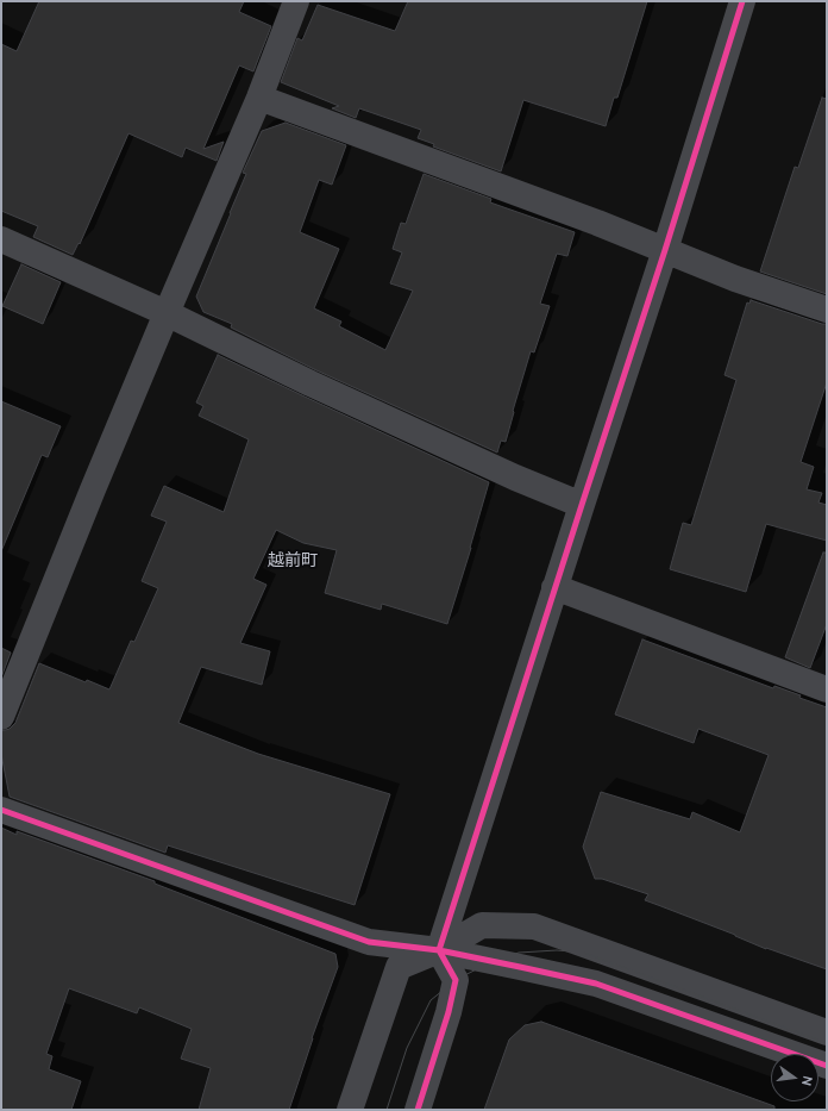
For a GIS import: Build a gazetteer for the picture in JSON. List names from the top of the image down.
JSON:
{
  "districts": ["越前町"],
  "north": "right"
}
